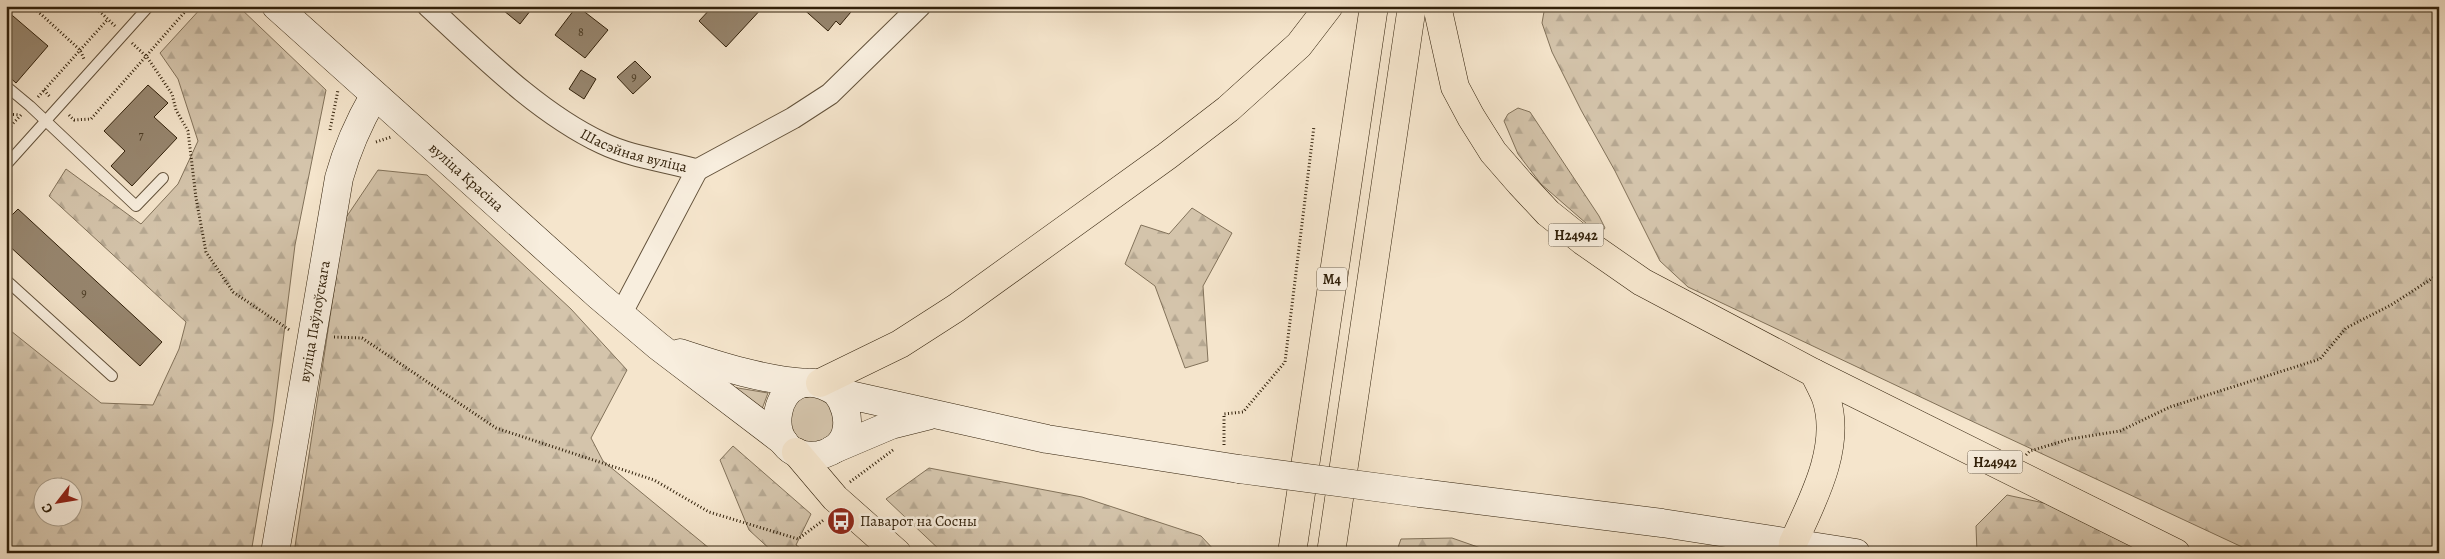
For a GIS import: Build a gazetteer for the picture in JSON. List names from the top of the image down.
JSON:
{
  "streets": {
    "highway": ["Н24942", "М4"],
    "main road": ["вуліца Красіна", "вуліца Паўлоўскага"],
    "street": ["Шасэйная вуліца"]
  },
  "crossings": [
    ["вуліца Красіна", "вуліца Паўлоўскага"]
  ],
  "places": {
    "bus stop": ["Паварот на Сосны"]
  },
  "house_numbers": [
    "8",
    "9",
    "7",
    "9"
  ],
  "north": "bottom left"
}
